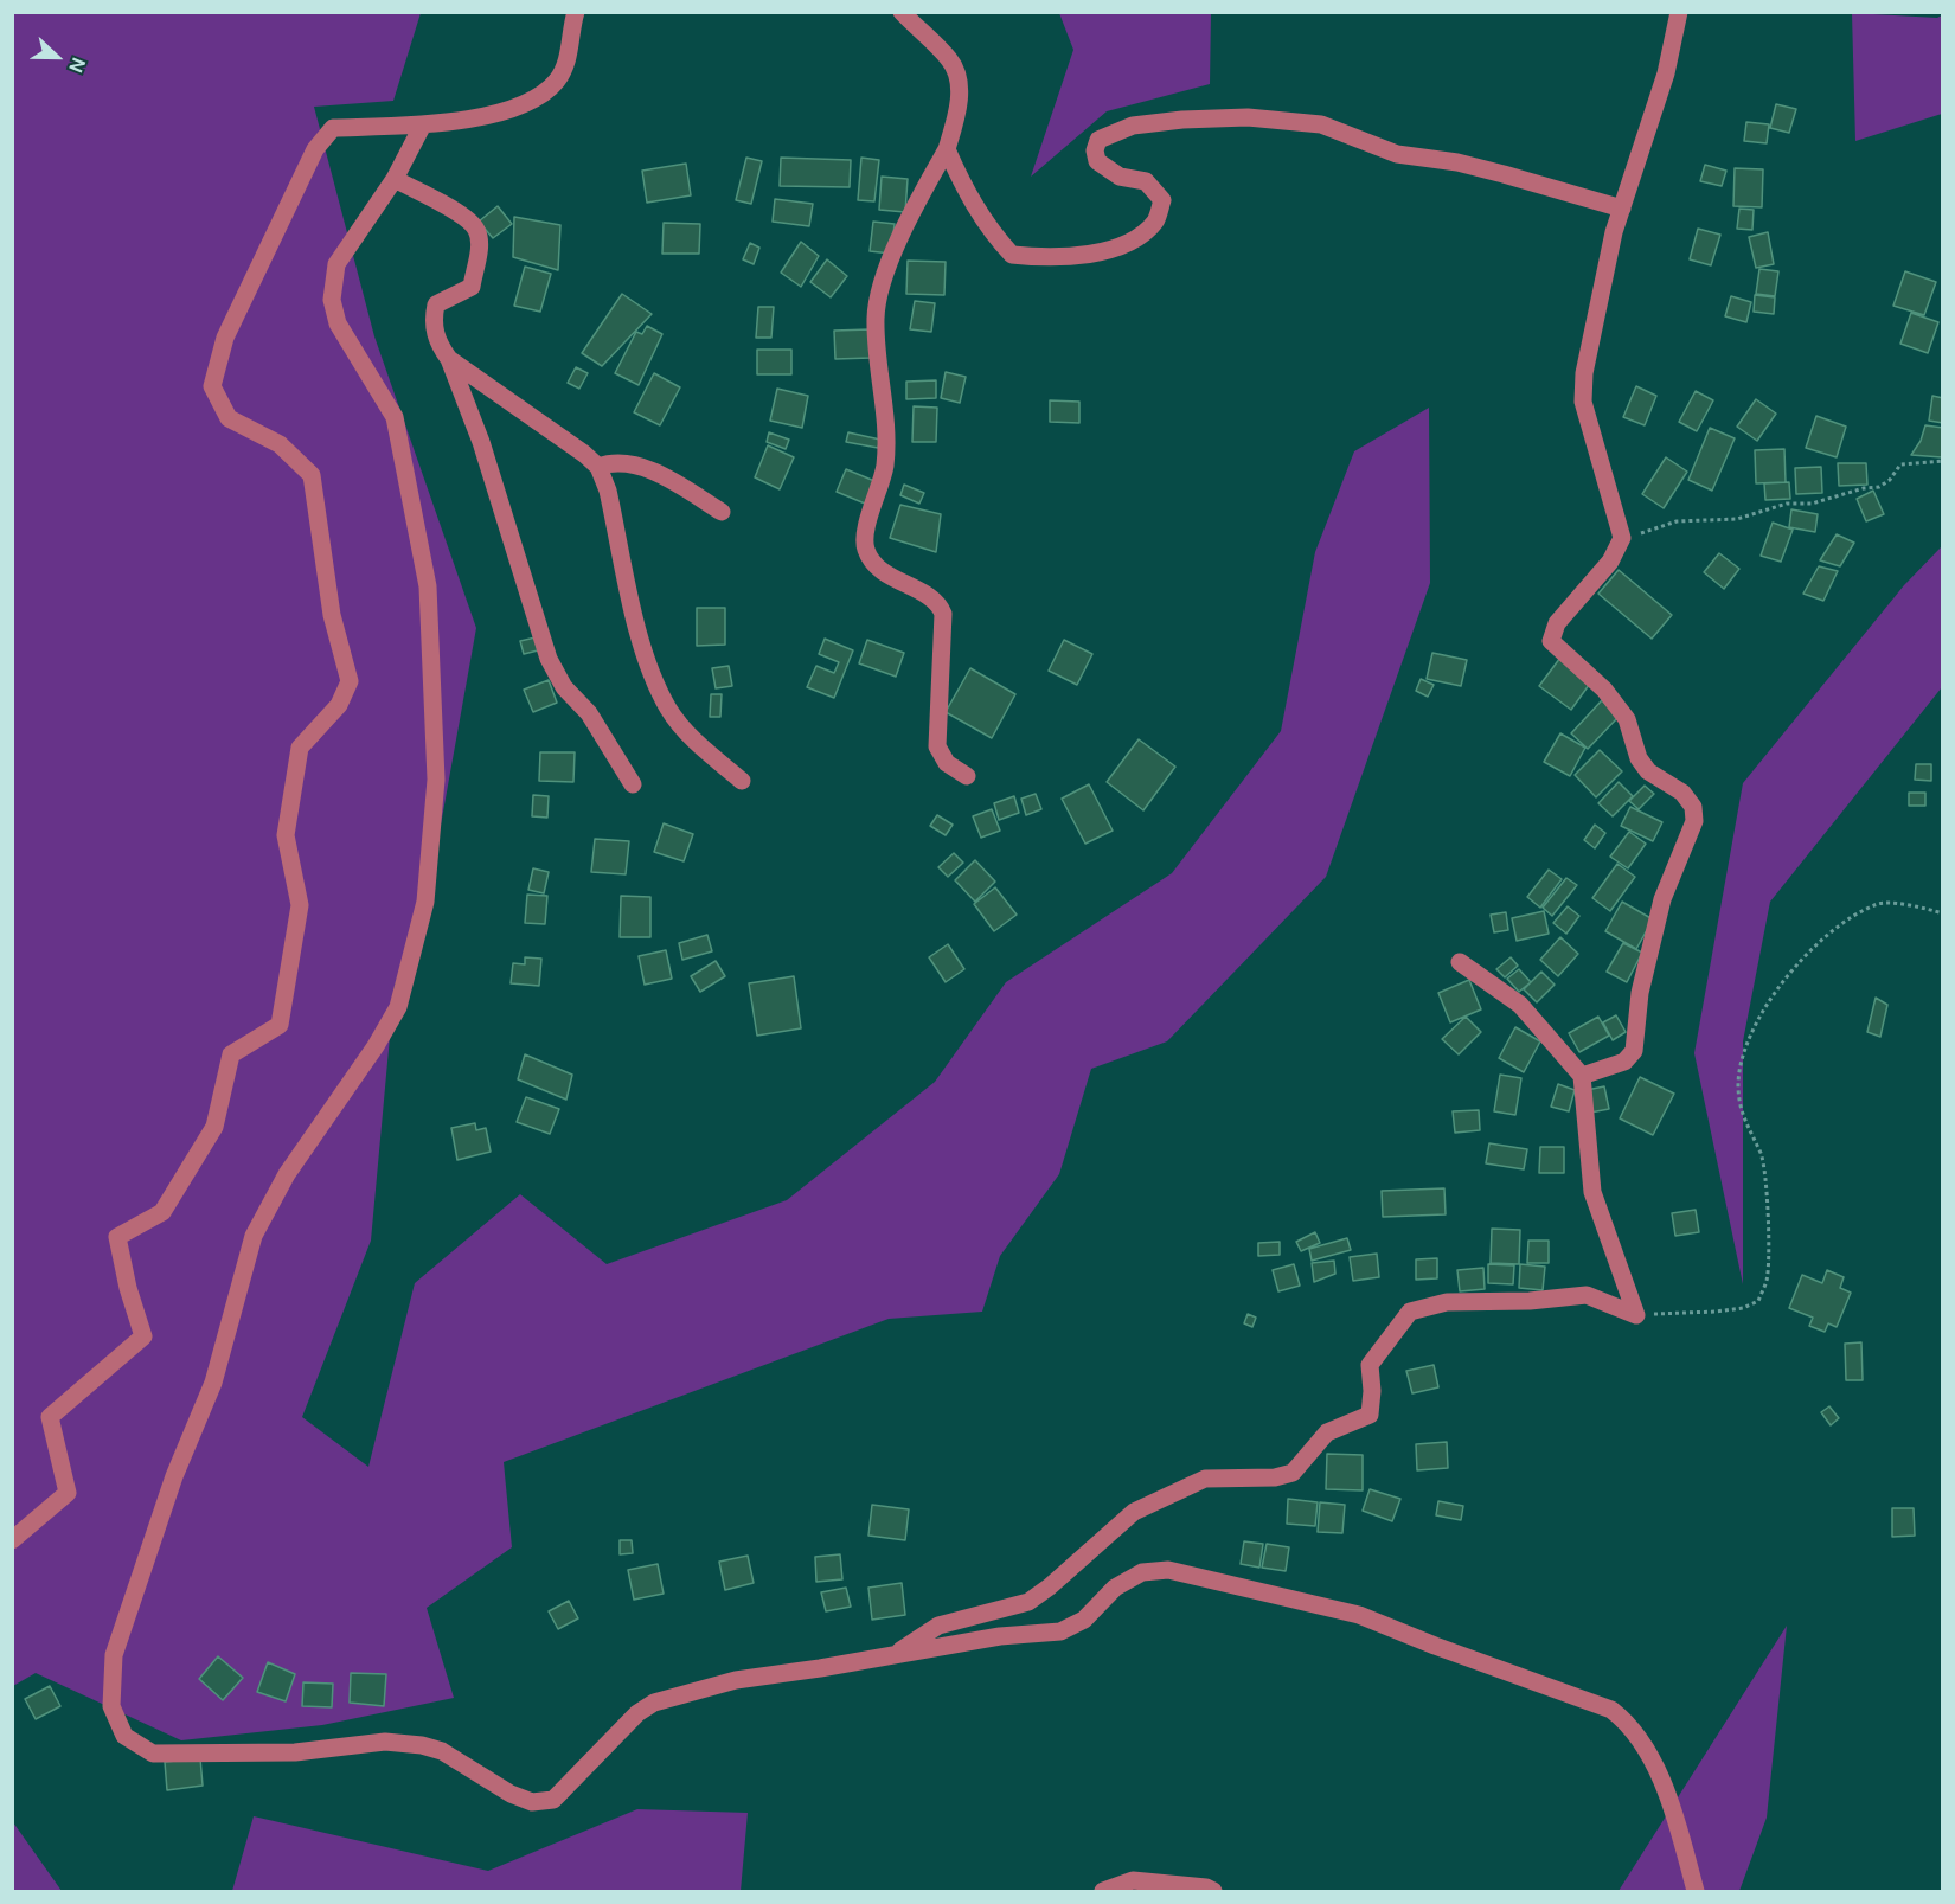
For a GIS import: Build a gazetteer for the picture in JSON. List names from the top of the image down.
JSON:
{
  "north": "right"
}
